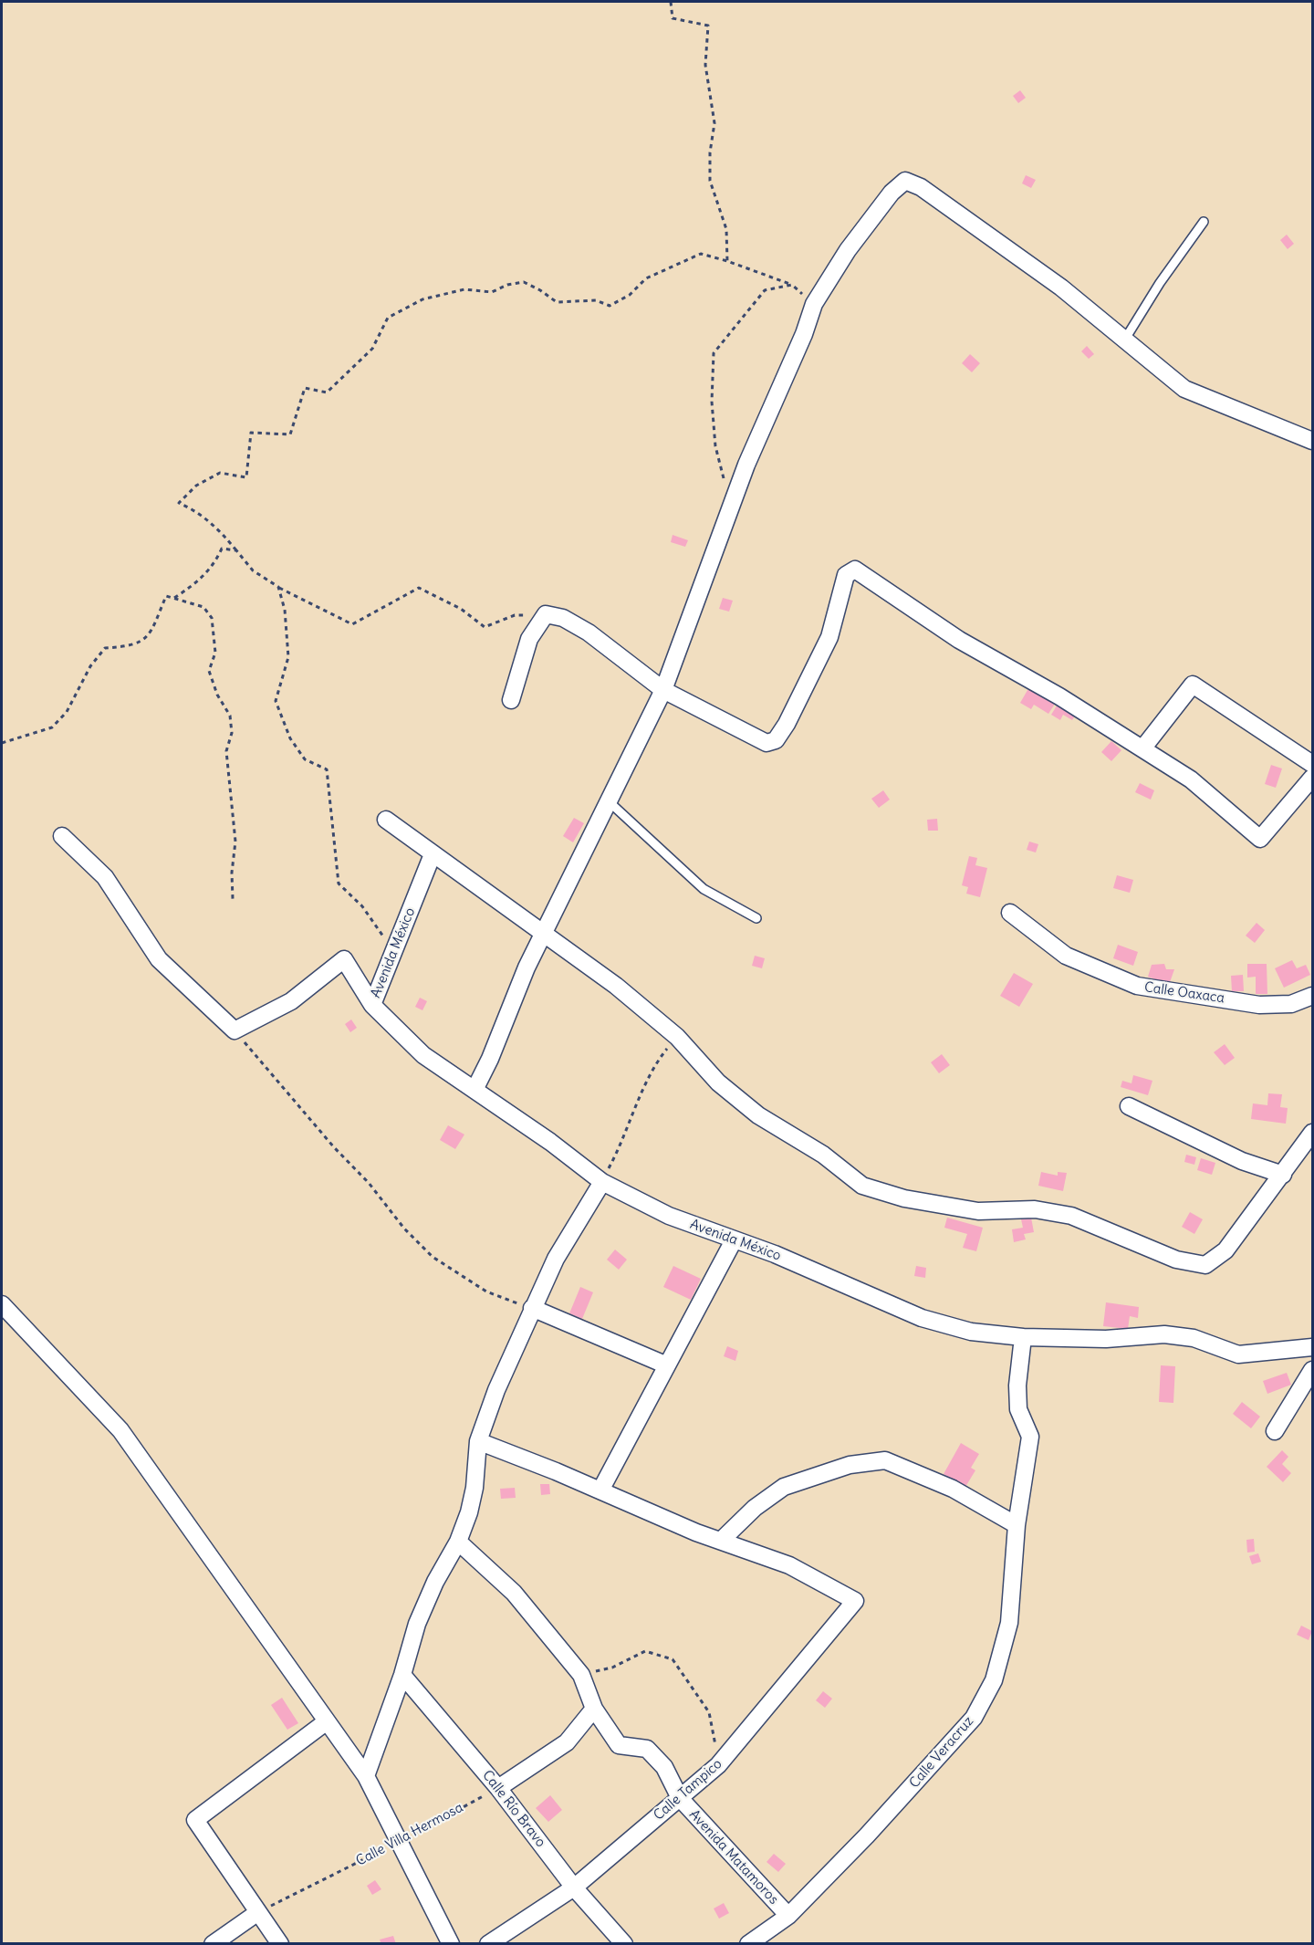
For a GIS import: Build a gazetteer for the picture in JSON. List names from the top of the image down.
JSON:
{
  "streets": {
    "street": [
      "Avenida México",
      "Calle Oaxaca",
      "Calle Veracruz",
      "Calle Tampico",
      "Calle Río Bravo",
      "Avenida Matamoros"
    ],
    "path": ["Calle Villa Hermosa"]
  },
  "crossings": [
    ["Avenida México", "Calle Veracruz"],
    ["Calle Veracruz", "Avenida Matamoros"],
    ["Calle Tampico", "Calle Río Bravo"],
    ["Calle Tampico", "Avenida Matamoros"],
    ["Calle Río Bravo", "Calle Villa Hermosa"]
  ]
}
